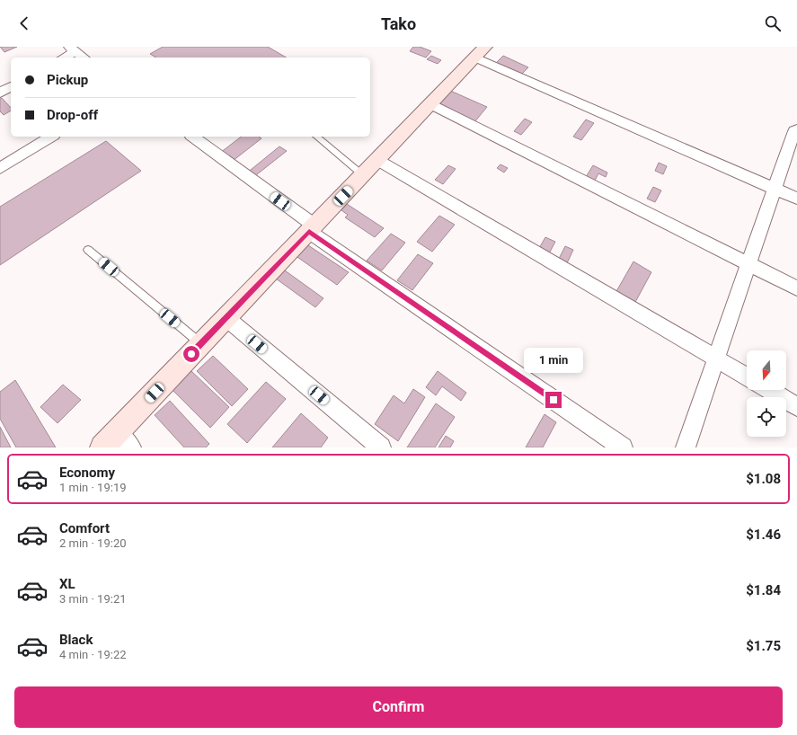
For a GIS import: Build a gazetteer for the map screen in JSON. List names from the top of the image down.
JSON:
{
  "north": "bottom",
  "page": {
    "header": "Tako",
    "banner": ["Pickup", "Drop-off"],
    "bubble": "1 min",
    "list": [
      {
        "name": "Economy",
        "note": "1 min · 19:19",
        "value": "$1.08"
      },
      {
        "name": "Comfort",
        "note": "2 min · 19:20",
        "value": "$1.46"
      },
      {
        "name": "XL",
        "note": "3 min · 19:21",
        "value": "$1.84"
      },
      {
        "name": "Black",
        "note": "4 min · 19:22",
        "value": "$1.75"
      }
    ],
    "buttons": "Confirm"
  }
}
